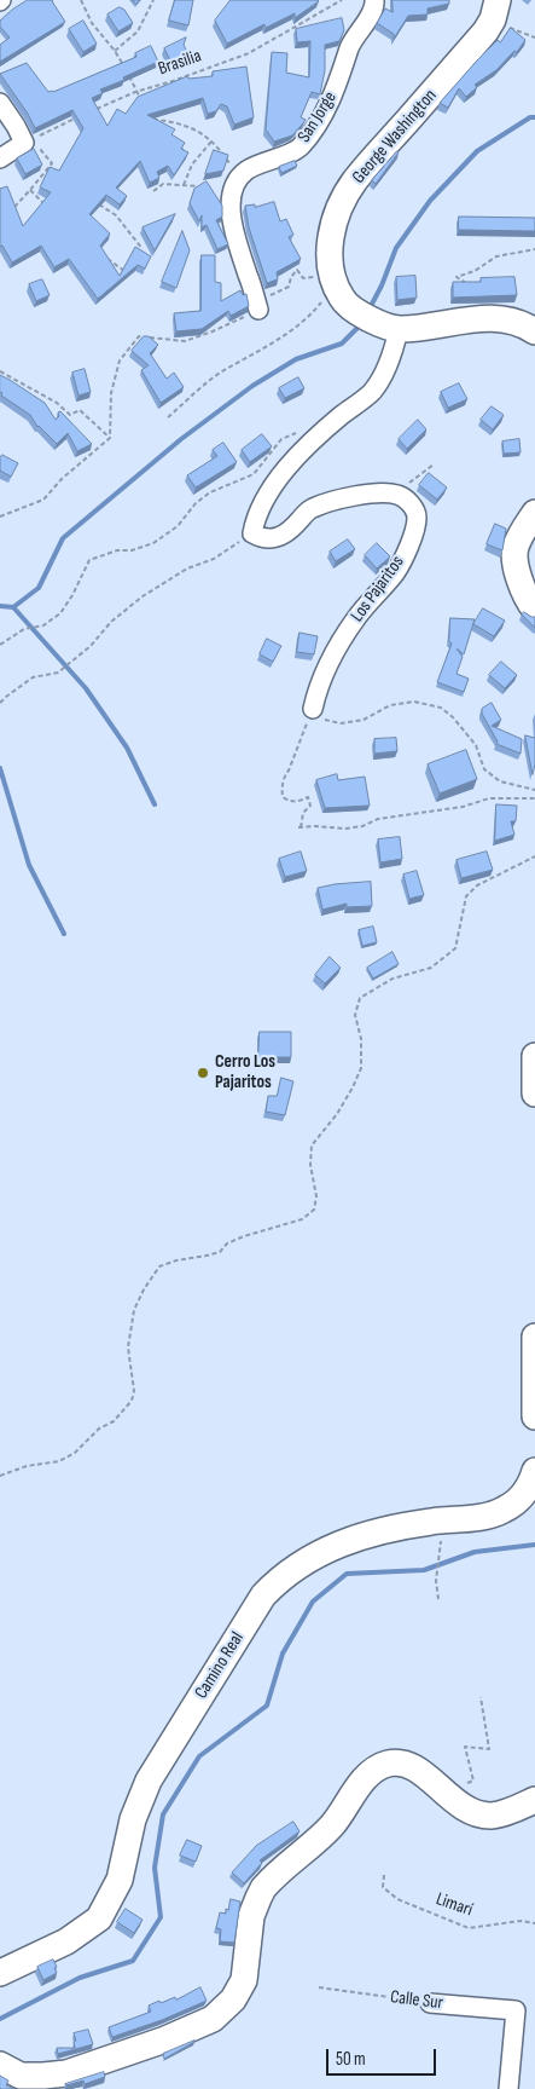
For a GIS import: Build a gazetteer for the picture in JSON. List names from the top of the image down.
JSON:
{
  "streets": {
    "street": [
      "San Jorge",
      "George Washington",
      "Los Pajaritos",
      "Camino Real",
      "Calle Sur"
    ],
    "path": ["Brasilia", "Limarí"]
  },
  "places": ["Cerro Los Pajaritos"],
  "scale_bar": "50 m"
}
